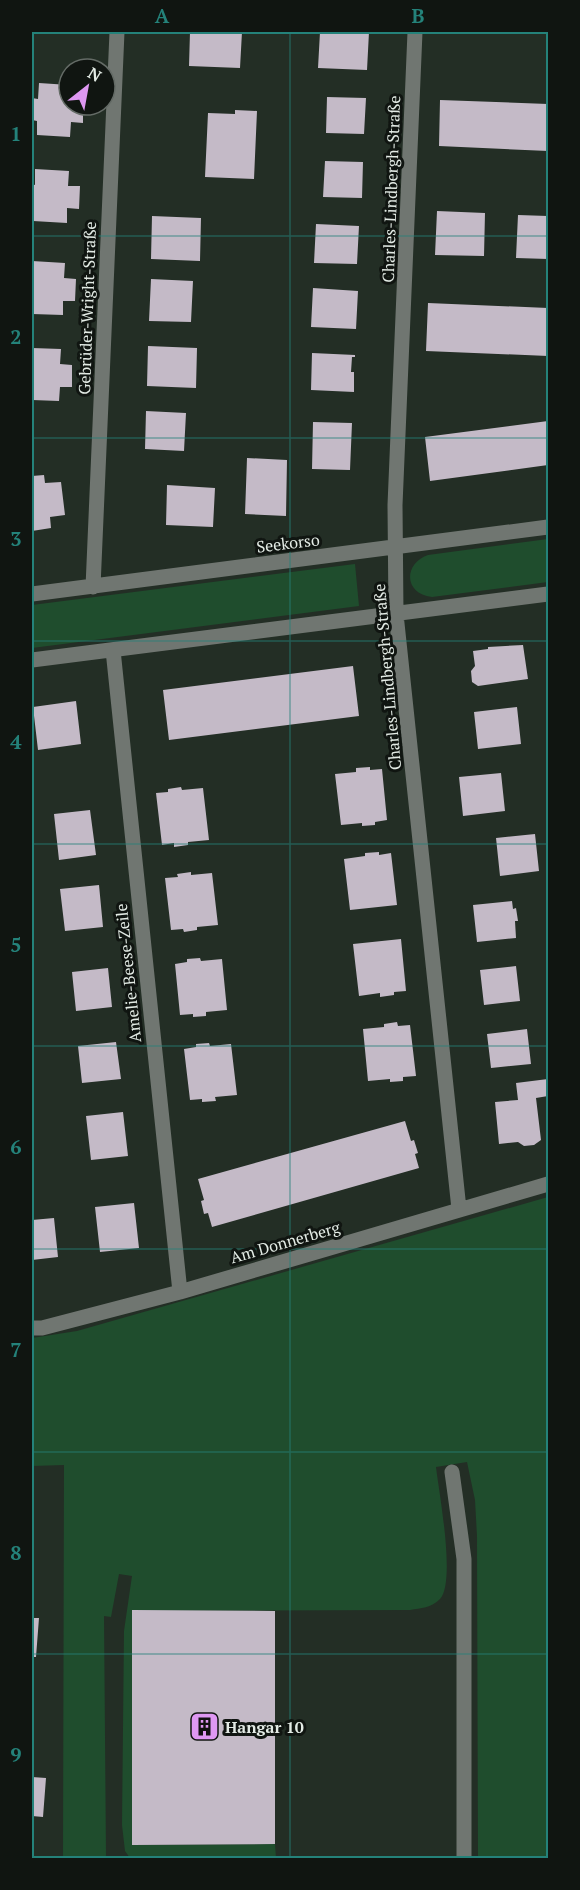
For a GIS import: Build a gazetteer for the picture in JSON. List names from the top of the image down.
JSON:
{
  "streets": {
    "street": [
      "Charles-Lindbergh-Straße",
      "Gebrüder-Wright-Straße",
      "Seekorso",
      "Amelie-Beese-Zeile",
      "Am Donnerberg"
    ]
  },
  "crossings": [
    ["Charles-Lindbergh-Straße", "Seekorso"],
    ["Charles-Lindbergh-Straße", "Am Donnerberg"],
    ["Gebrüder-Wright-Straße", "Seekorso"],
    ["Amelie-Beese-Zeile", "Am Donnerberg"]
  ],
  "places": {
    "building": ["Hangar 10"]
  },
  "north": "top right",
  "grid": {
    "columns": ["A", "B"],
    "rows": [
      "1",
      "2",
      "3",
      "4",
      "5",
      "6",
      "7",
      "8",
      "9"
    ]
  }
}
